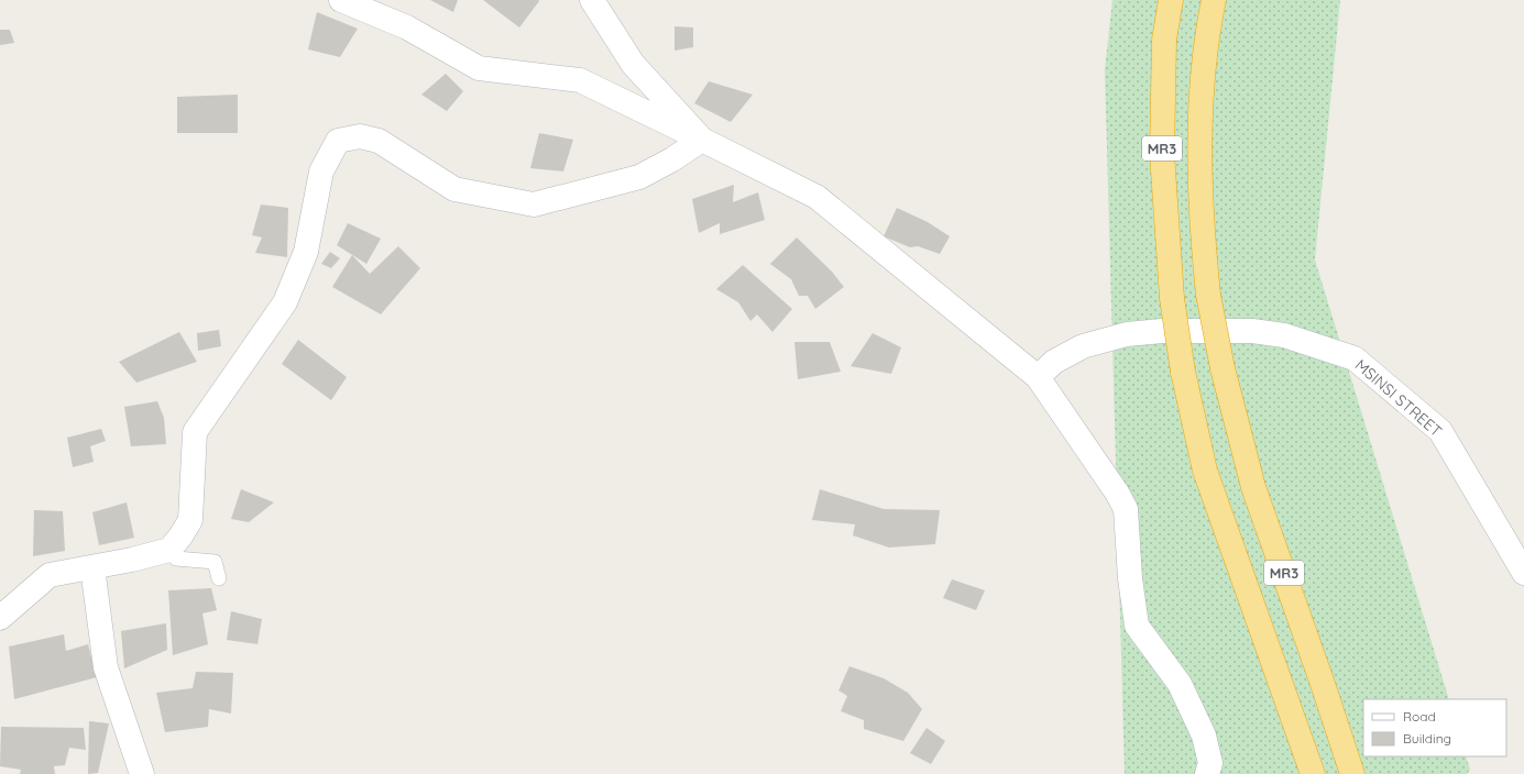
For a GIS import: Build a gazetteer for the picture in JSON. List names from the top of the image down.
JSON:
{
  "streets": {
    "highway": ["MR3"],
    "street": ["MSINSI STREET"]
  },
  "legend": ["Road", "Building"]
}
